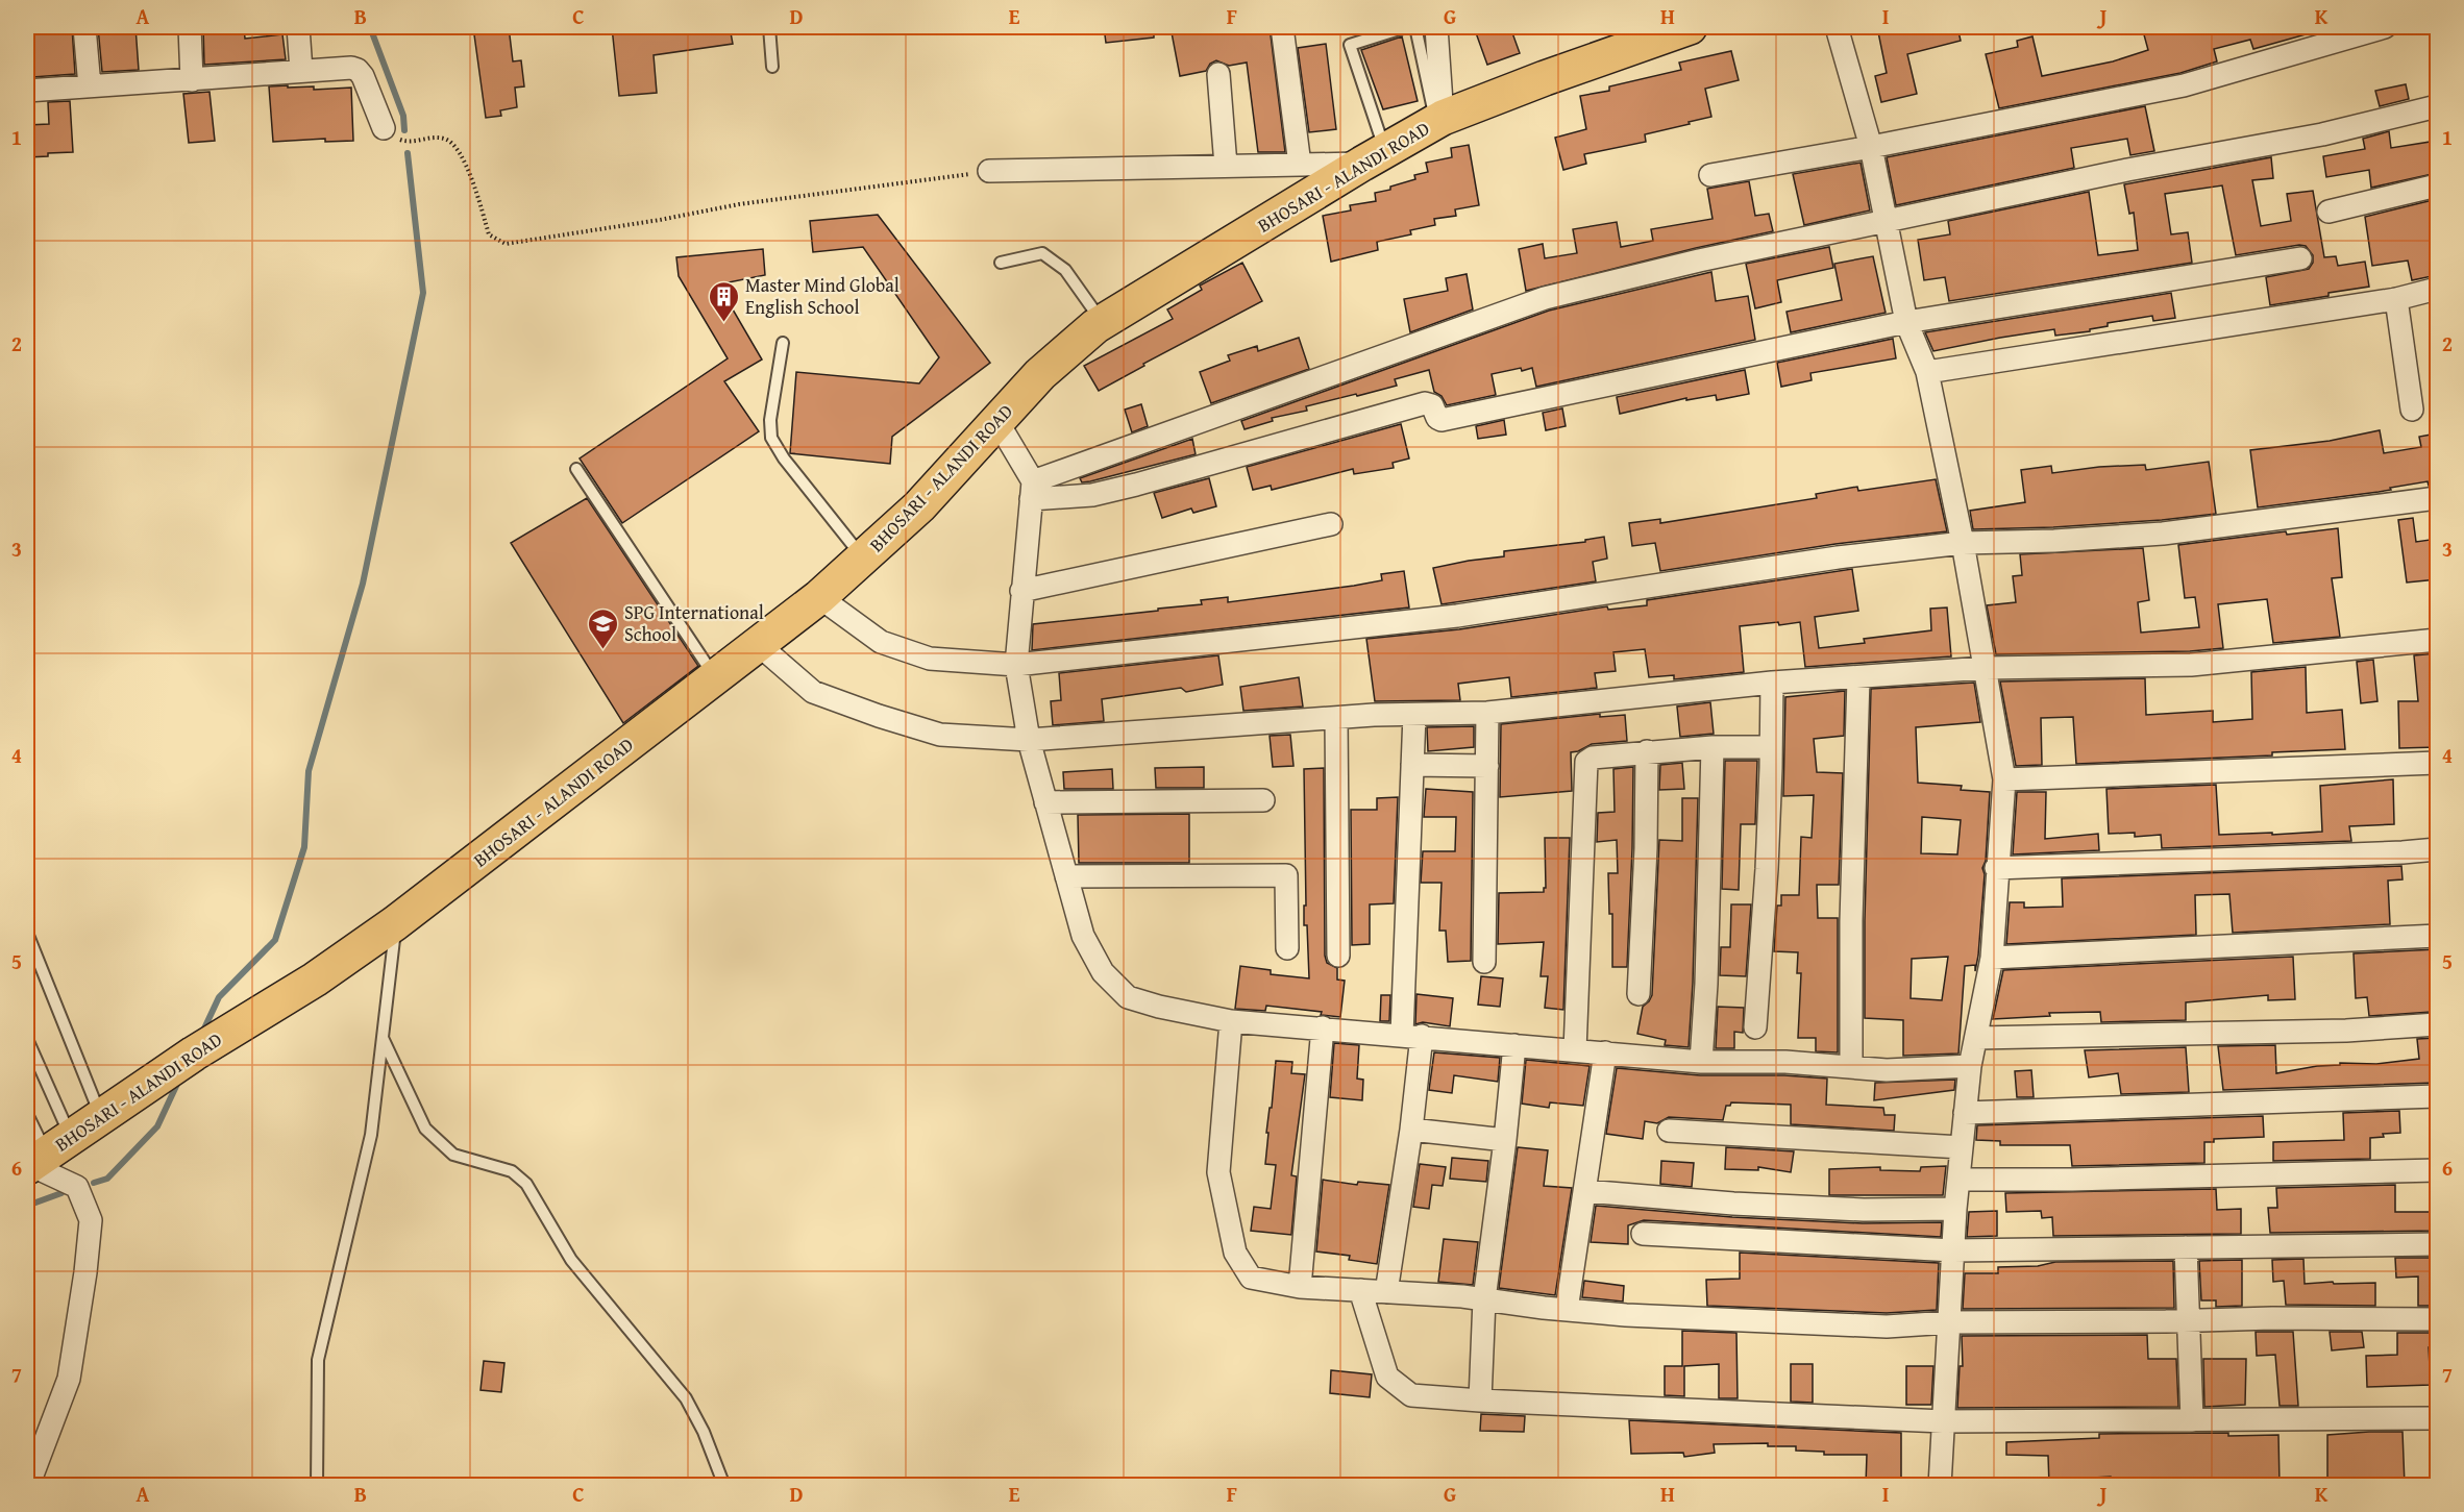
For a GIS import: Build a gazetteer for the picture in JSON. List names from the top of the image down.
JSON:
{
  "streets": {
    "main road": ["BHOSARI - ALANDI ROAD"]
  },
  "places": {
    "building": ["Master Mind Global English School"],
    "school or university": ["SPG International School"]
  },
  "grid": {
    "columns": [
      "A",
      "B",
      "C",
      "D",
      "E",
      "F",
      "G",
      "H",
      "I",
      "J",
      "K"
    ],
    "rows": [
      "1",
      "2",
      "3",
      "4",
      "5",
      "6",
      "7"
    ]
  }
}
